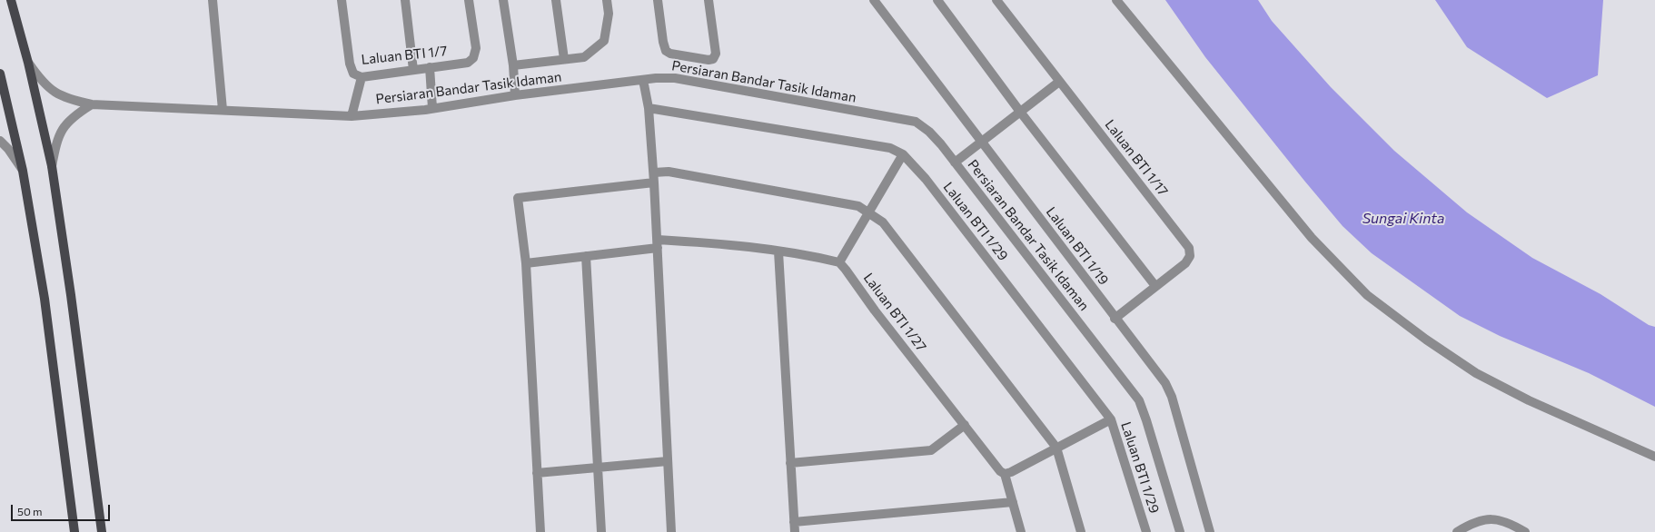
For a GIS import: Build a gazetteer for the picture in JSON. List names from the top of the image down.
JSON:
{
  "streets": {
    "street": [
      "Laluan BTI 1/7",
      "Persiaran Bandar Tasik Idaman",
      "Laluan BTI 1/17",
      "Laluan BTI 1/29",
      "Laluan BTI 1/19",
      "Laluan BTI 1/27"
    ]
  },
  "crossings": [
    ["Laluan BTI 1/17", "Laluan BTI 1/19"]
  ],
  "water": ["Sungai Kinta"],
  "scale_bar": "50 m"
}
